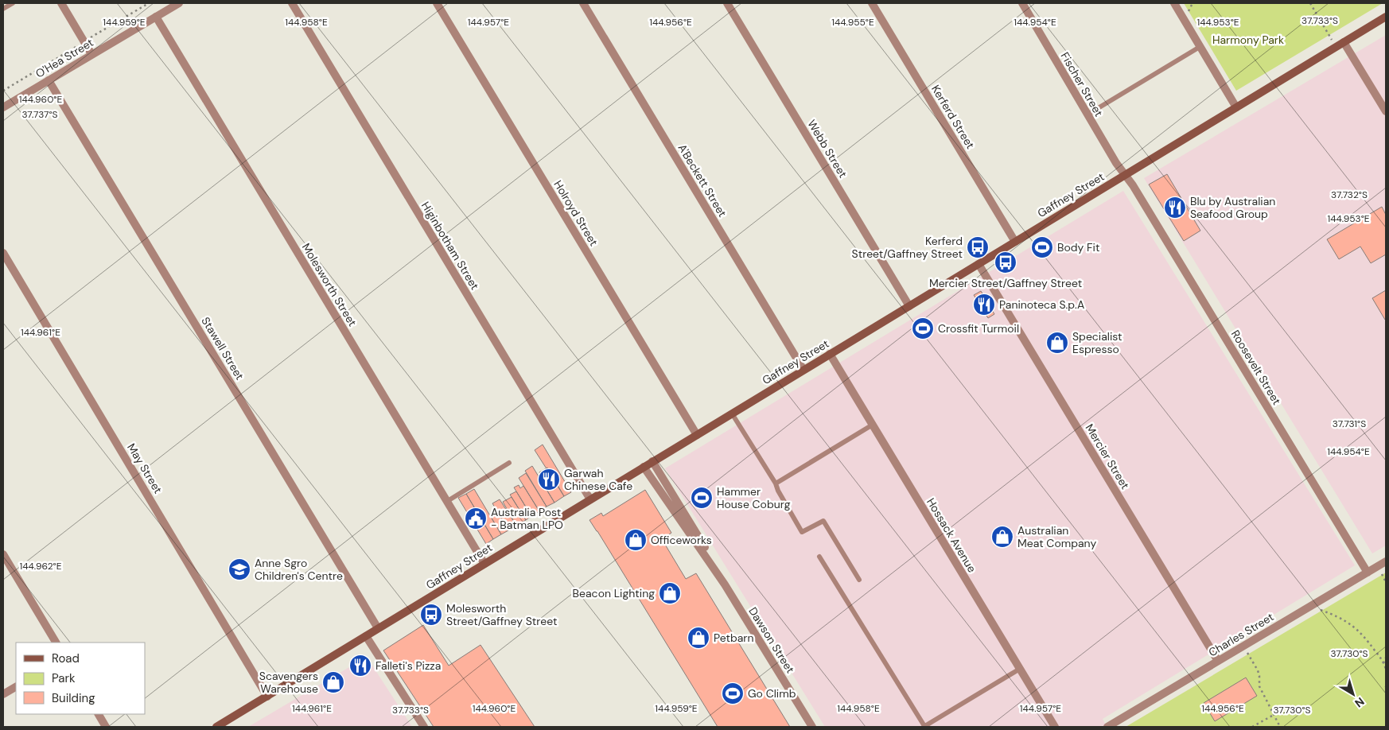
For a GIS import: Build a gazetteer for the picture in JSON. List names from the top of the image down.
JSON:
{
  "streets": {
    "main road": ["Gaffney Street"],
    "street": [
      "O'Hea Street",
      "Fischer Street",
      "Kerferd Street",
      "Webb Street",
      "A'Beckett Street",
      "Holroyd Street",
      "Higinbotham Street",
      "Molesworth Street",
      "Stawell Street",
      "Roosevelt Street",
      "Mercier Street",
      "May Street",
      "Hossack Avenue",
      "Charles Street",
      "Dawson Street"
    ]
  },
  "crossings": [
    ["O'Hea Street", "Molesworth Street"],
    ["O'Hea Street", "Stawell Street"],
    ["Fischer Street", "Gaffney Street"],
    ["Fischer Street", "Roosevelt Street"],
    ["Kerferd Street", "Gaffney Street"],
    ["Webb Street", "Gaffney Street"],
    ["A'Beckett Street", "Gaffney Street"],
    ["Gaffney Street", "Holroyd Street"],
    ["Gaffney Street", "Higinbotham Street"],
    ["Gaffney Street", "Molesworth Street"],
    ["Gaffney Street", "Stawell Street"],
    ["Gaffney Street", "Roosevelt Street"],
    ["Gaffney Street", "Mercier Street"],
    ["Gaffney Street", "May Street"],
    ["Gaffney Street", "Hossack Avenue"],
    ["Gaffney Street", "Dawson Street"],
    ["Roosevelt Street", "Charles Street"],
    ["Mercier Street", "Charles Street"]
  ],
  "parks": ["Harmony Park"],
  "places": {
    "restaurant": [
      "Blu by Australian Seafood Group",
      "Paninoteca S.p.A",
      "Garwah Chinese Cafe",
      "Falleti's Pizza"
    ],
    "bus stop": ["Kerferd Street/Gaffney Street", "Mercier Street/Gaffney Street", "Molesworth Street/Gaffney Street"],
    "sports": [
      "Body Fit",
      "Crossfit Turmoil",
      "Hammer House Coburg",
      "Go Climb"
    ],
    "shop": [
      "Specialist Espresso",
      "Australian Meat Company",
      "Officeworks",
      "Beacon Lighting",
      "Petbarn",
      "Scavengers Warehouse"
    ],
    "public building": ["Australia Post - Batman LPO"],
    "school or university": ["Anne Sgro Children's Centre"]
  },
  "legend": ["Road", "Park", "Building"],
  "north": "bottom right",
  "coordinates": [
    "37.733°S",
    "144.959°E",
    "144.958°E",
    "144.957°E",
    "144.956°E",
    "144.955°E",
    "144.954°E",
    "144.953°E",
    "144.960°E",
    "37.737°S",
    "37.732°S",
    "144.961°E",
    "37.731°S",
    "144.962°E",
    "37.730°S"
  ]
}
